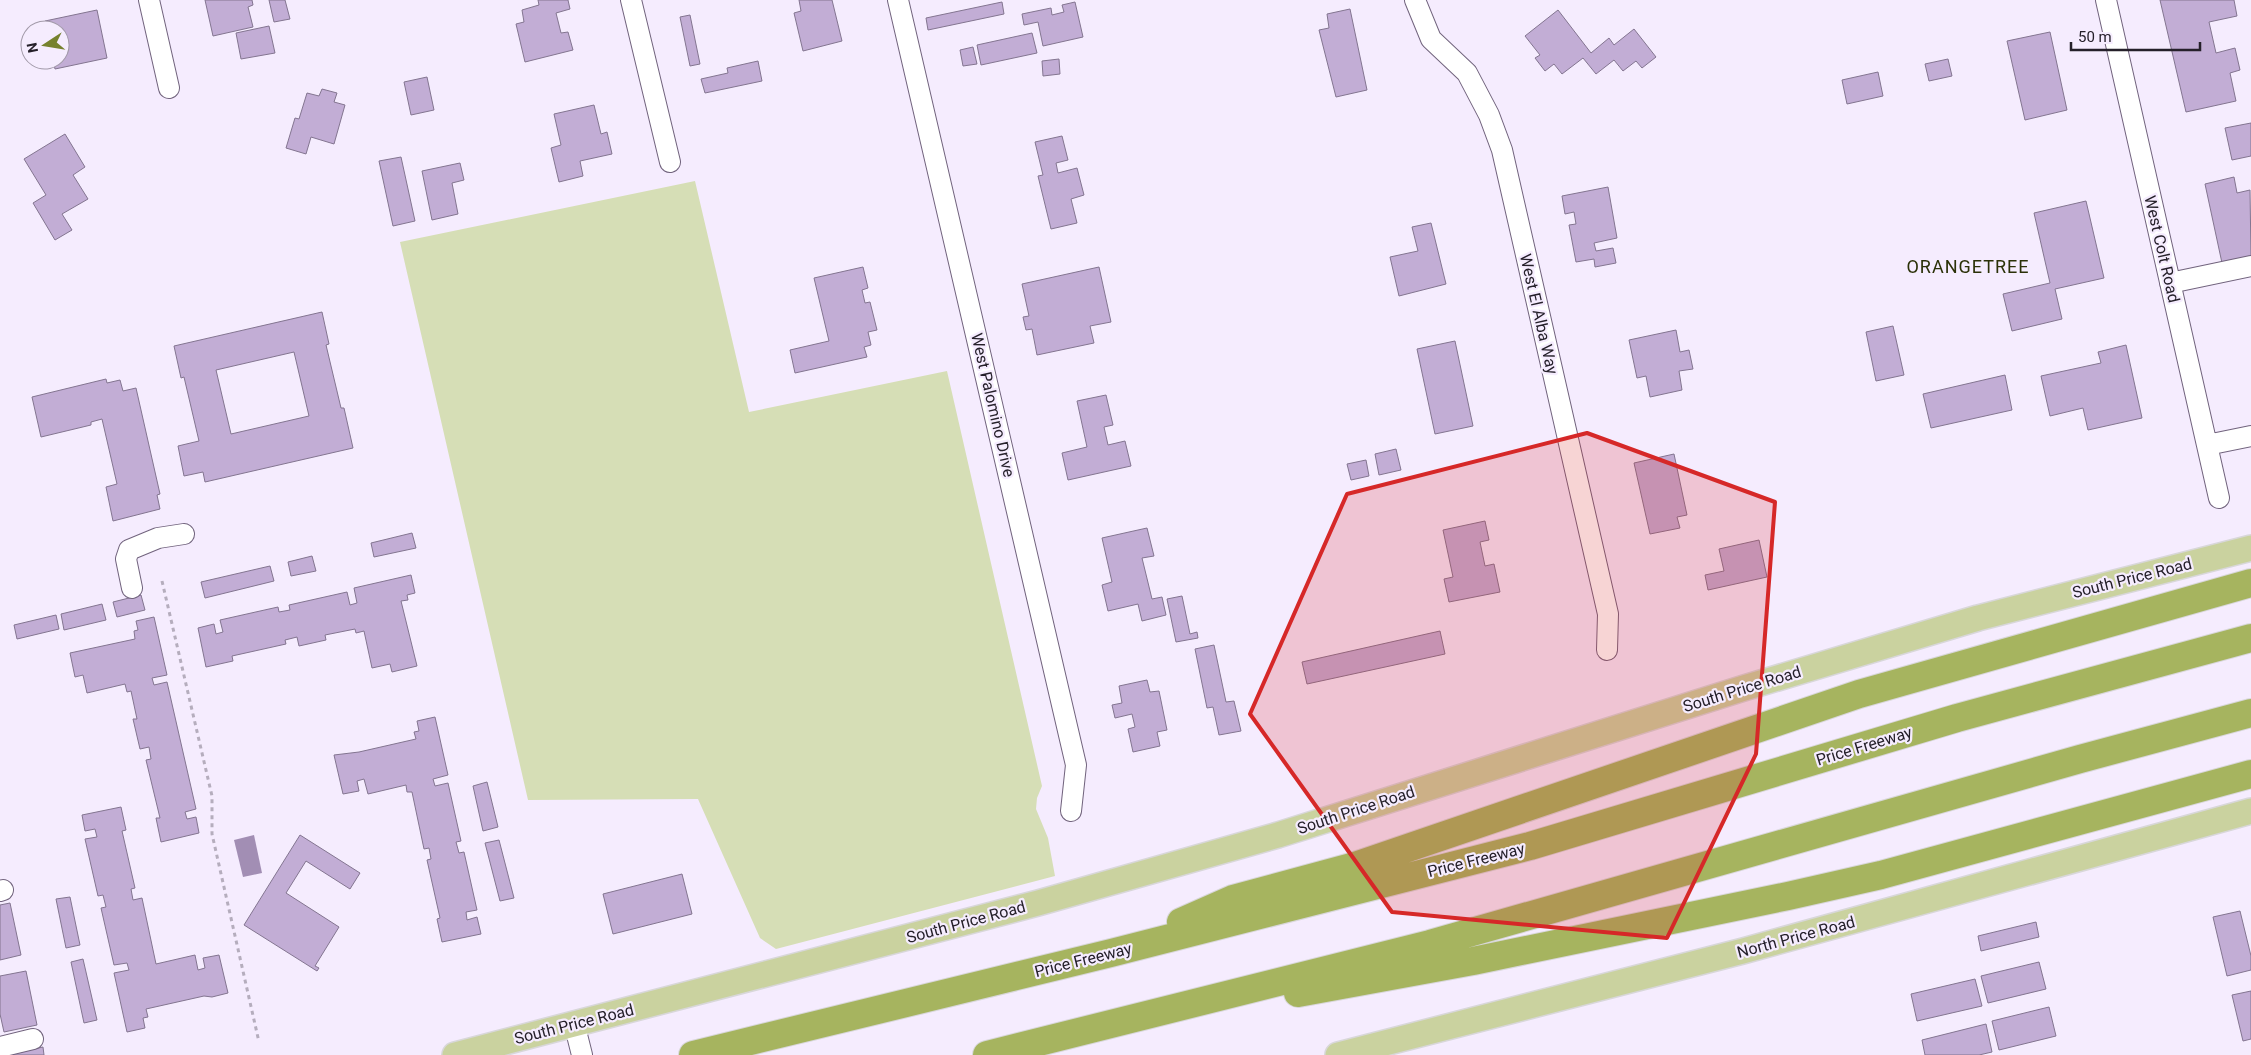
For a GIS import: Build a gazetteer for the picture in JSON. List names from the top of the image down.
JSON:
{
  "streets": {
    "highway": ["Price Freeway"],
    "main road": ["South Price Road", "North Price Road"],
    "street": ["West Colt Road", "West El Alba Way", "West Palomino Drive"]
  },
  "districts": ["ORANGETREE"],
  "scale_bar": "50 m",
  "north": "left"
}
